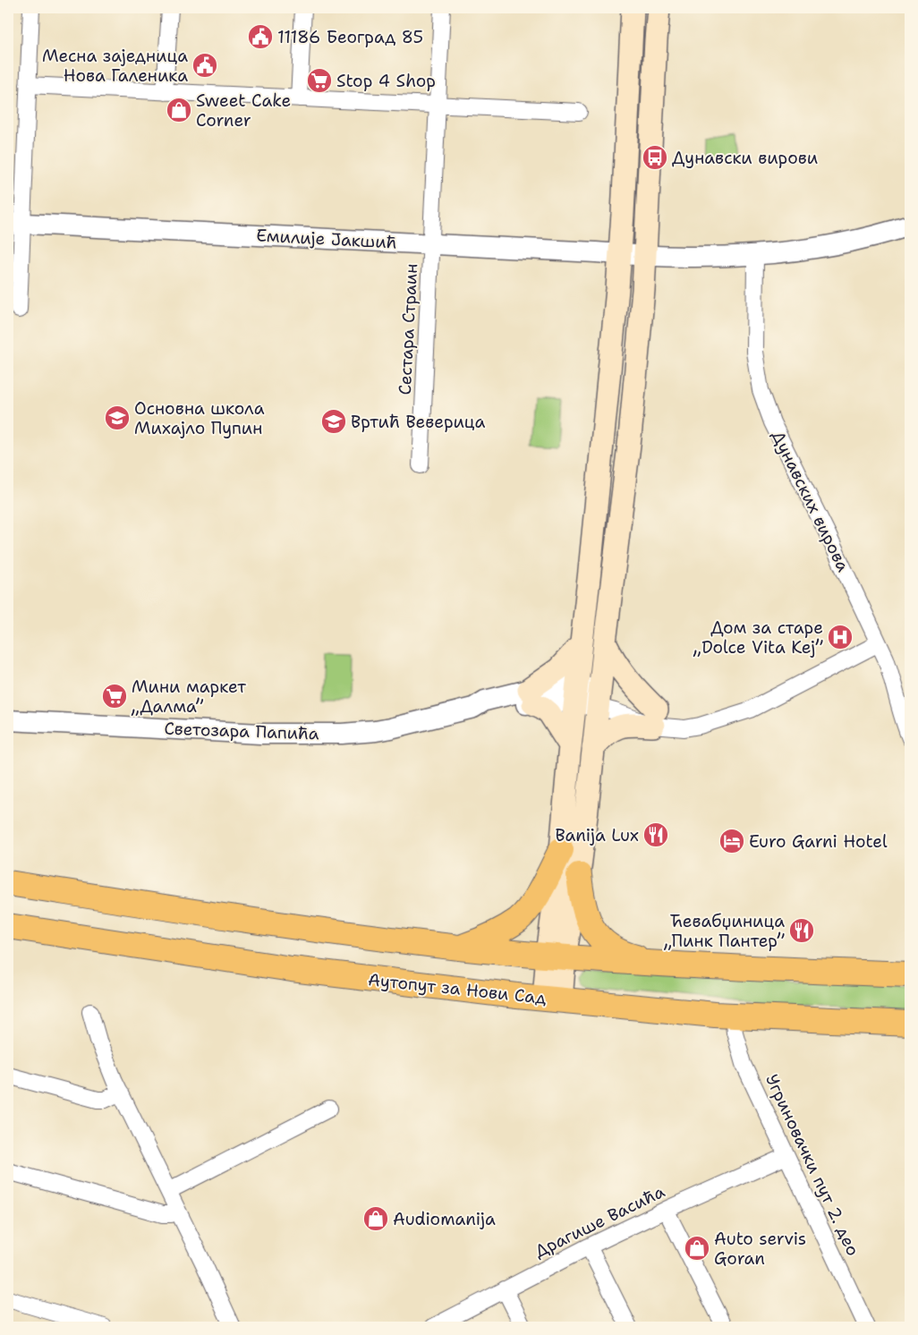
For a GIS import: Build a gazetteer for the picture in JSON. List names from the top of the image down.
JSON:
{
  "streets": {
    "main road": ["Аутопут за Нови Сад"],
    "street": [
      "Емилије Јакшић",
      "Сестара Страин",
      "Дунавских вирова",
      "Светозара Папића",
      "Угриновачки пут 2. део",
      "Драгише Васића"
    ]
  },
  "crossings": [
    ["Емилије Јакшић", "Сестара Страин"],
    ["Аутопут за Нови Сад", "Угриновачки пут 2. део"],
    ["Угриновачки пут 2. део", "Драгише Васића"]
  ],
  "places": {
    "public building": ["11186 Београд 85", "Месна заједница Нова Галеника"],
    "supermarket": ["Stop 4 Shop", "Мини маркет „Далма”"],
    "shop": ["Sweet Cake Corner", "Audiomanija", "Auto servis Goran"],
    "bus stop": ["Дунавски вирови"],
    "school or university": ["Основна школа Михајло Пупин", "Вртић Веверица"],
    "hospital": ["Дом за старе „Dolce Vita Kej”"],
    "restaurant": ["Banija Lux", "Ћевабџиница „Пинк Пантер”"],
    "hotel": ["Euro Garni Hotel"]
  }
}
